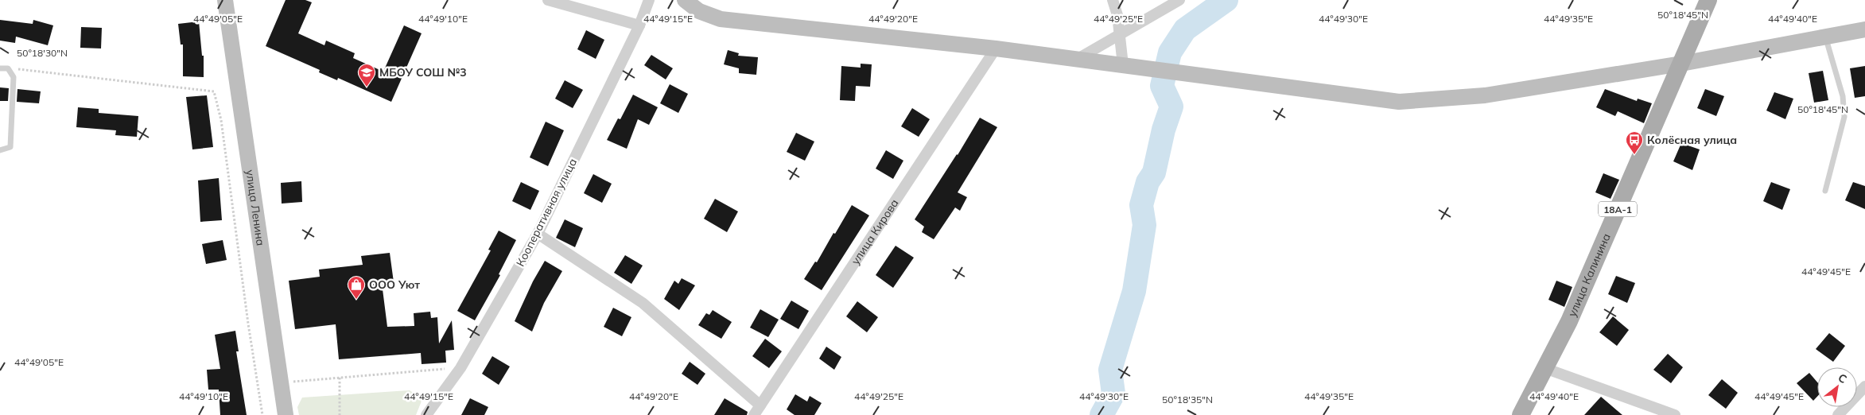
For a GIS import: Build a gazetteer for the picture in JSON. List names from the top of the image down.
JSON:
{
  "streets": {
    "main road": ["18А-1", "улица Калинина"],
    "street": ["улица Ленина", "Кооперативная улица", "улица Кирова"]
  },
  "places": {
    "school or university": ["МБОУ СОШ №3"],
    "bus stop": ["Колёсная улица"],
    "shop": ["ООО Уют"]
  },
  "north": "top right",
  "coordinates": [
    "50°18'45\"N",
    "44°49'40\"E",
    "44°49'05\"E",
    "44°49'10\"E",
    "44°49'15\"E",
    "44°49'20\"E",
    "44°49'25\"E",
    "44°49'30\"E",
    "44°49'35\"E",
    "50°18'30\"N",
    "44°49'45\"E",
    "50°18'35\"N"
  ]
}
